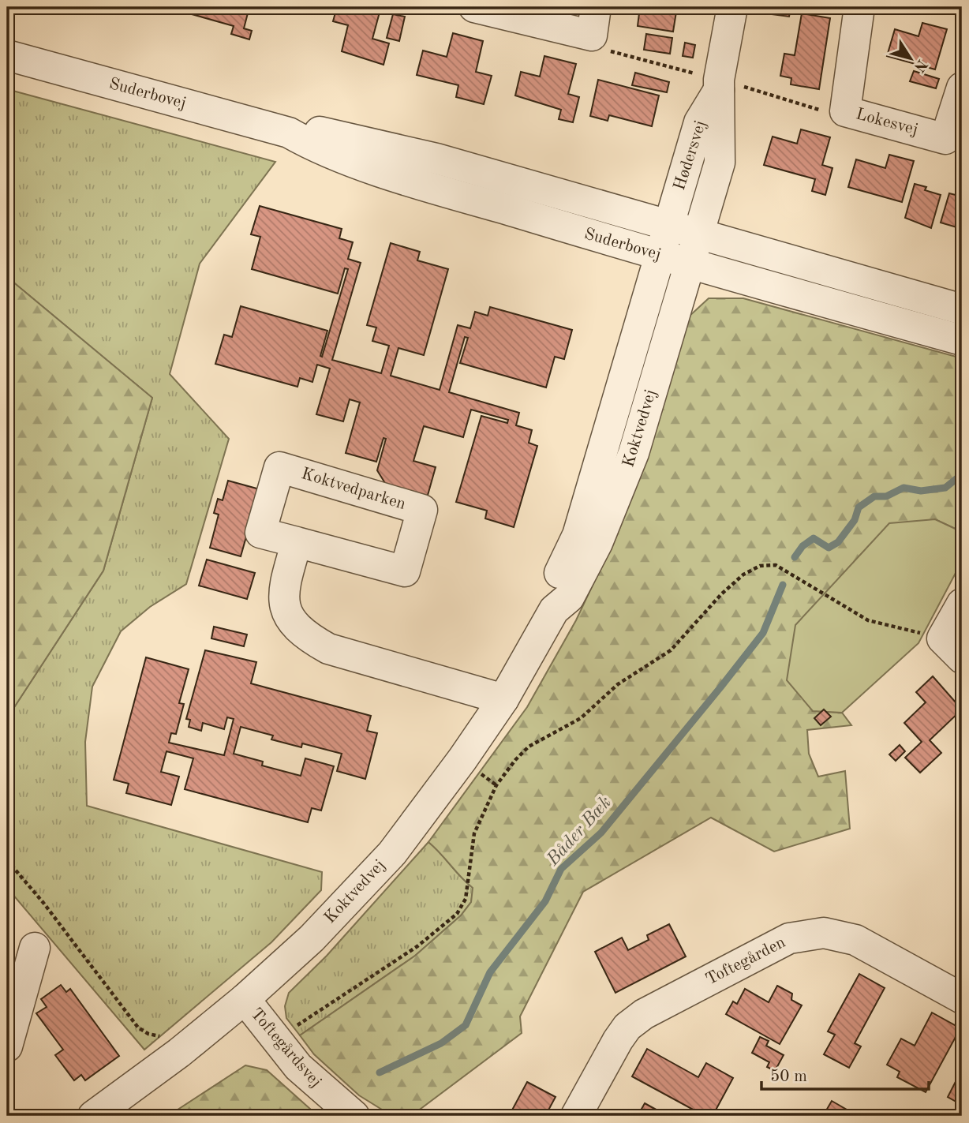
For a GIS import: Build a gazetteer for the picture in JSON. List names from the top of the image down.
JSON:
{
  "streets": {
    "street": [
      "Suderbovej",
      "Lokesvej",
      "Hødersvej",
      "Koktvedvej",
      "Koktvedparken",
      "Toftegården",
      "Toftegårdsvej"
    ]
  },
  "crossings": [
    ["Suderbovej", "Hødersvej"],
    ["Suderbovej", "Koktvedvej"],
    ["Hødersvej", "Koktvedvej"],
    ["Koktvedvej", "Toftegårdsvej"]
  ],
  "water": ["Båder Bæk"],
  "scale_bar": "50 m",
  "north": "bottom right"
}
